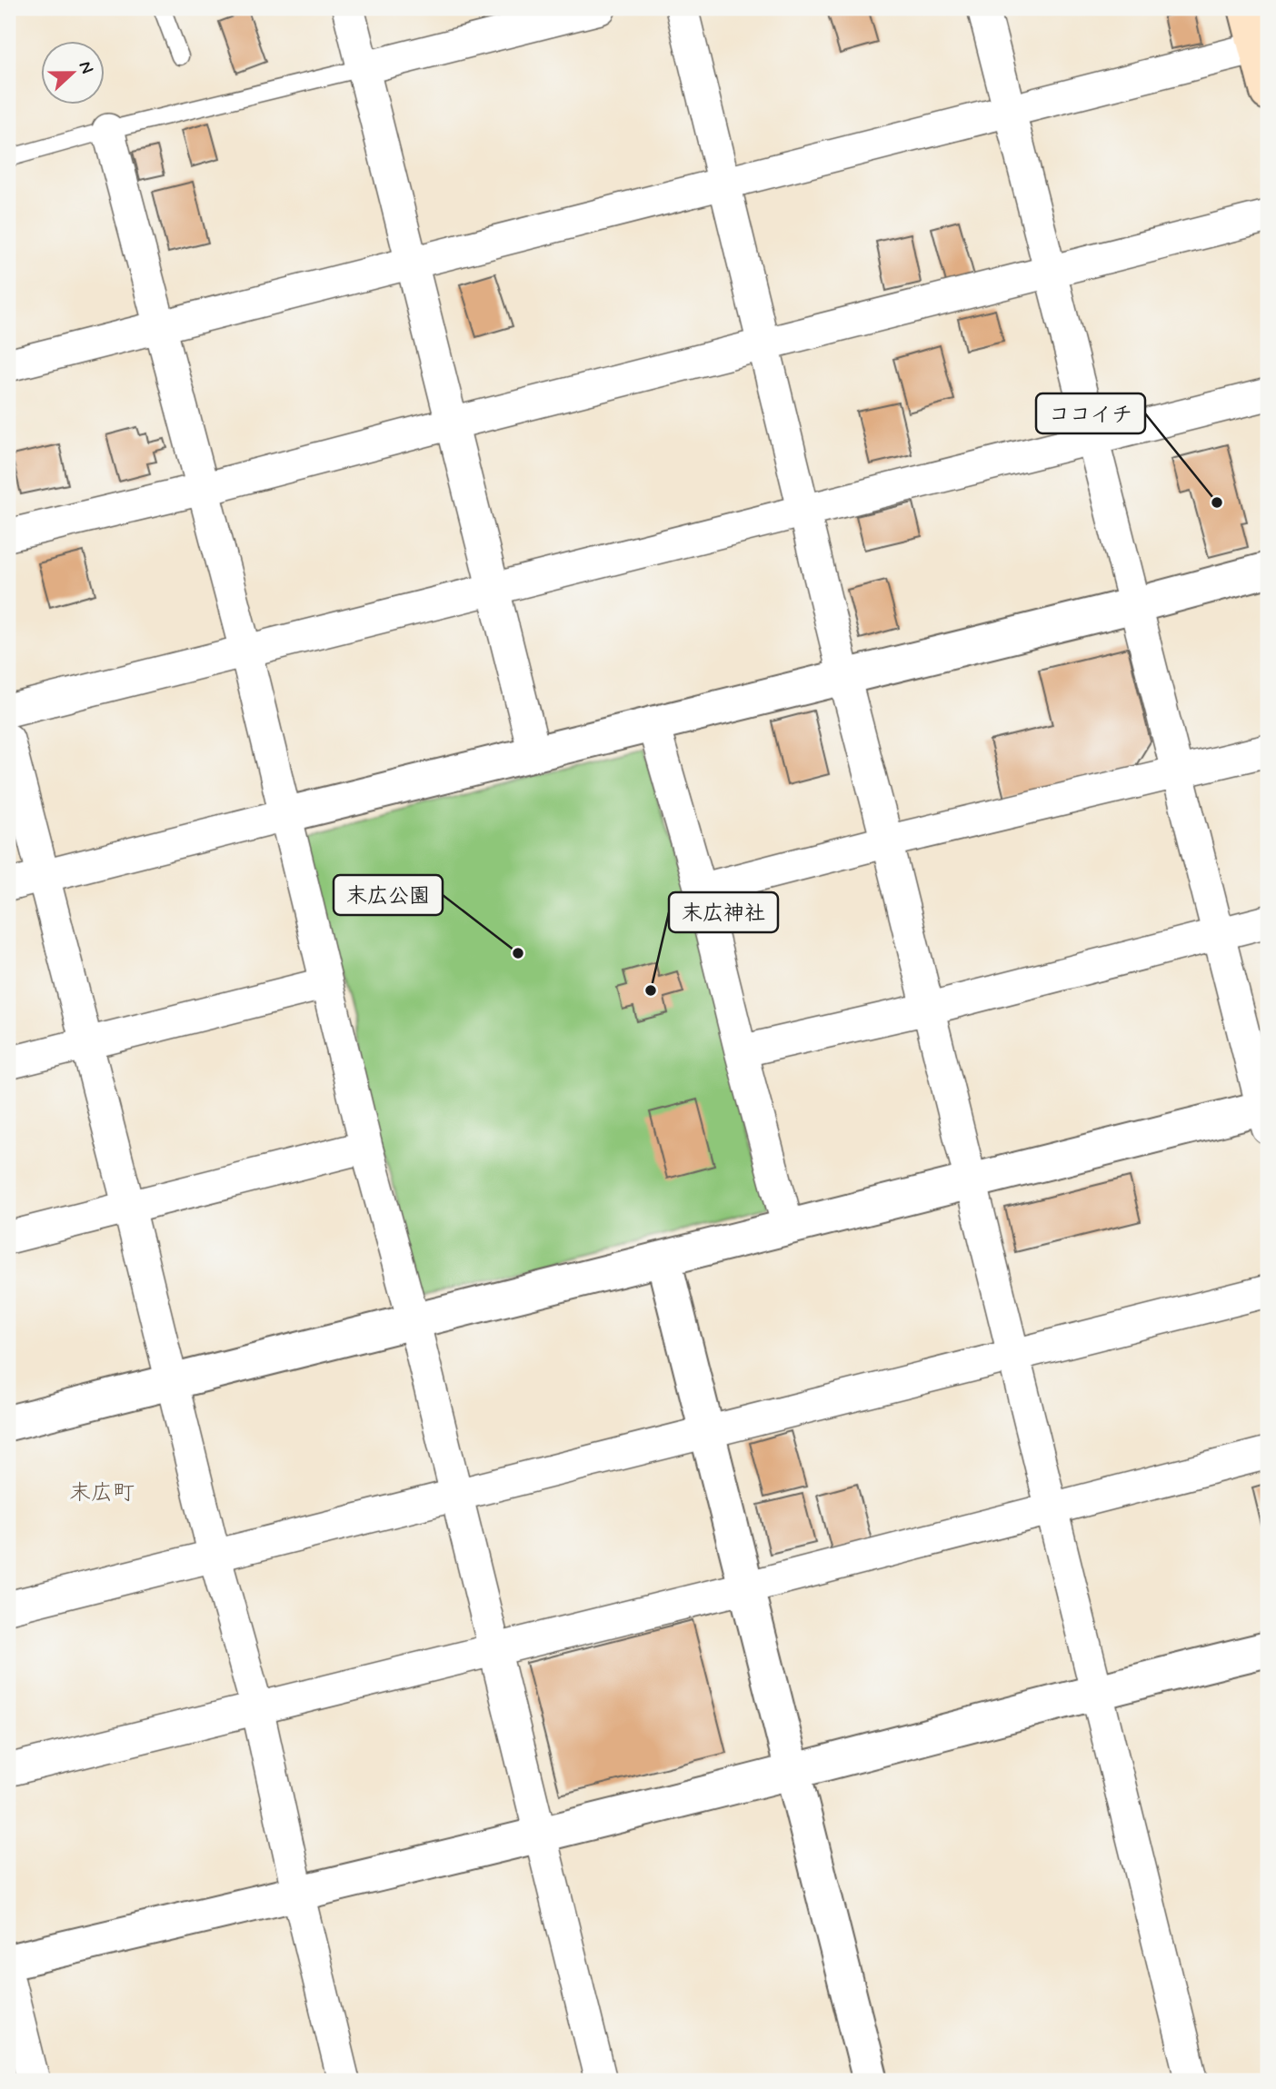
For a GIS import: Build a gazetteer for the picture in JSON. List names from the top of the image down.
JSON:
{
  "districts": ["末広町"],
  "places": ["ココイチ", "末広公園", "末広神社"],
  "north": "right"
}
